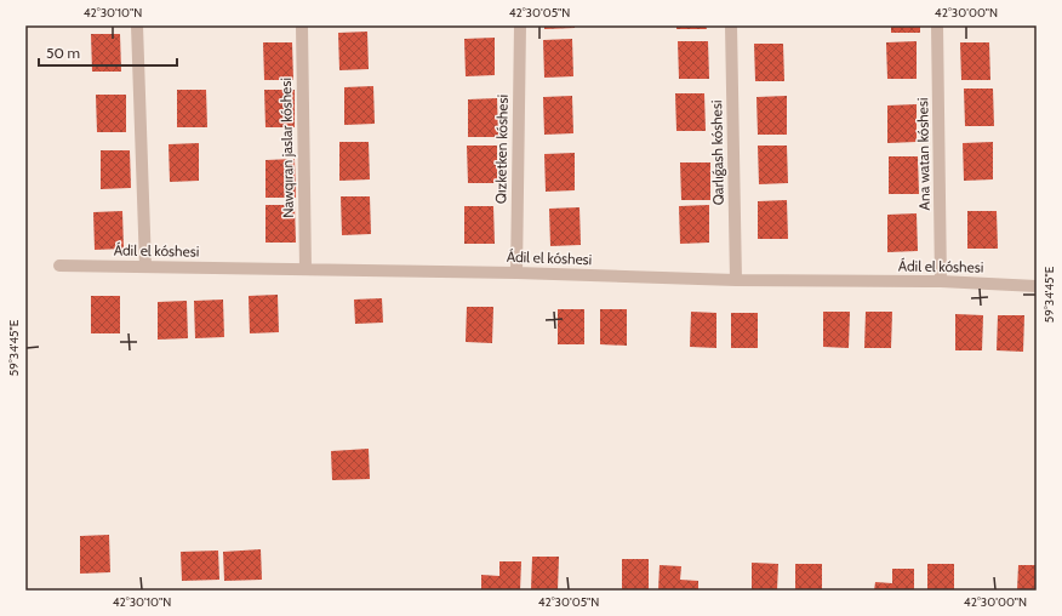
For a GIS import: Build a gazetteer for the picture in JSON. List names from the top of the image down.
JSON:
{
  "streets": {
    "street": [
      "Nawqıran jaslar kóshesi",
      "Qızketken kóshesi",
      "Qarlıǵash kóshesi",
      "Ana watan kóshesi",
      "Ádil el kóshesi"
    ]
  },
  "crossings": [
    ["Nawqıran jaslar kóshesi", "Ádil el kóshesi"],
    ["Qızketken kóshesi", "Ádil el kóshesi"],
    ["Qarlıǵash kóshesi", "Ádil el kóshesi"],
    ["Ana watan kóshesi", "Ádil el kóshesi"]
  ],
  "scale_bar": "50 m",
  "coordinates": [
    "42°30'10\"N",
    "42°30'05\"N",
    "42°30'00\"N",
    "59°34'45\"E"
  ]
}
